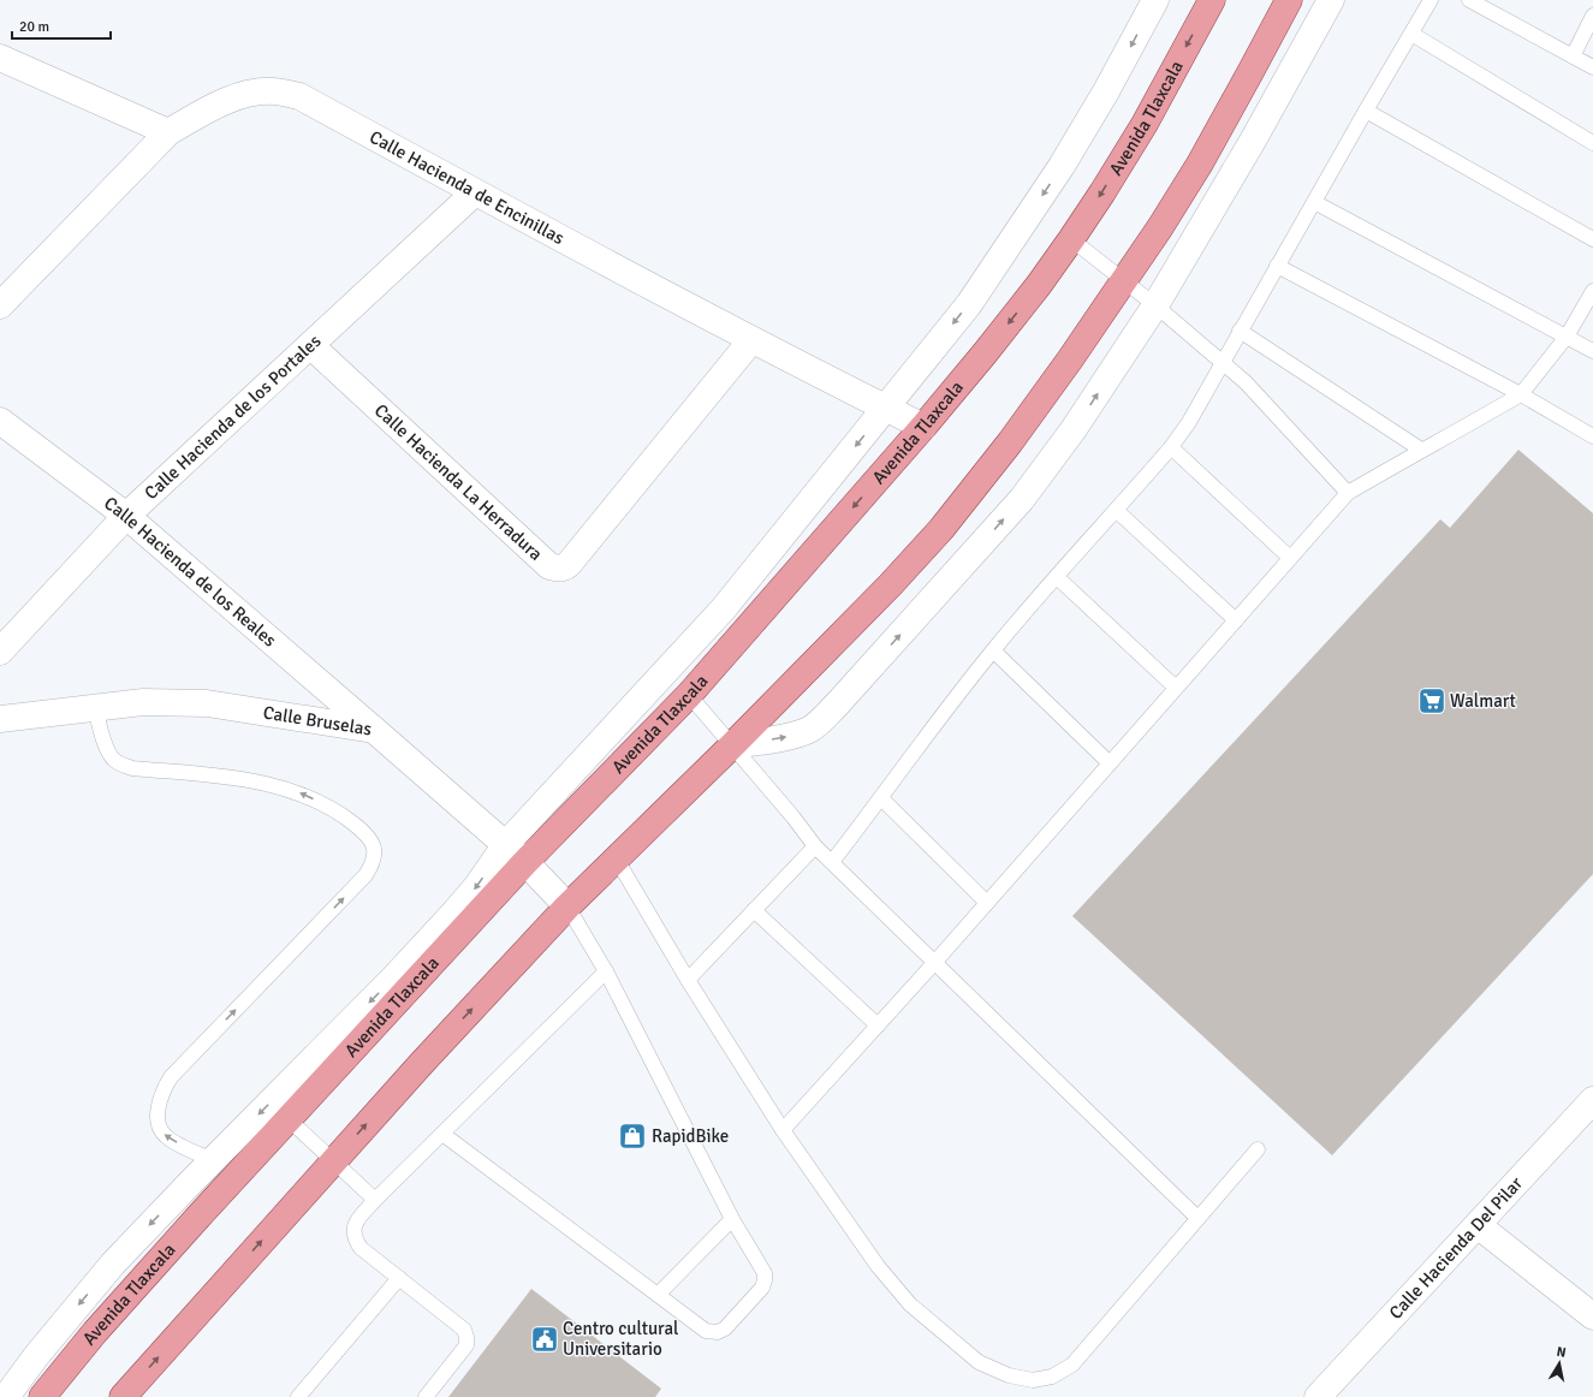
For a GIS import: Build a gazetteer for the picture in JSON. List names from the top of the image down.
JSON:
{
  "streets": {
    "main road": ["Avenida Tlaxcala"],
    "street": [
      "Calle Hacienda de Encinillas",
      "Calle Hacienda de los Portales",
      "Calle Hacienda La Herradura",
      "Calle Hacienda de los Reales",
      "Calle Bruselas",
      "Calle Hacienda Del Pilar"
    ]
  },
  "crossings": [
    ["Avenida Tlaxcala", "Calle Hacienda de Encinillas"],
    ["Avenida Tlaxcala", "Calle Bruselas"],
    ["Calle Hacienda de Encinillas", "Calle Hacienda de los Portales"],
    ["Calle Hacienda de Encinillas", "Calle Hacienda La Herradura"],
    ["Calle Hacienda de los Portales", "Calle Hacienda La Herradura"],
    ["Calle Hacienda de los Portales", "Calle Hacienda de los Reales"],
    ["Calle Hacienda de los Reales", "Calle Bruselas"]
  ],
  "places": {
    "supermarket": ["Walmart"],
    "shop": ["RapidBike"],
    "public building": ["Centro cultural Universitario"]
  },
  "scale_bar": "20 m",
  "north": "top"
}
